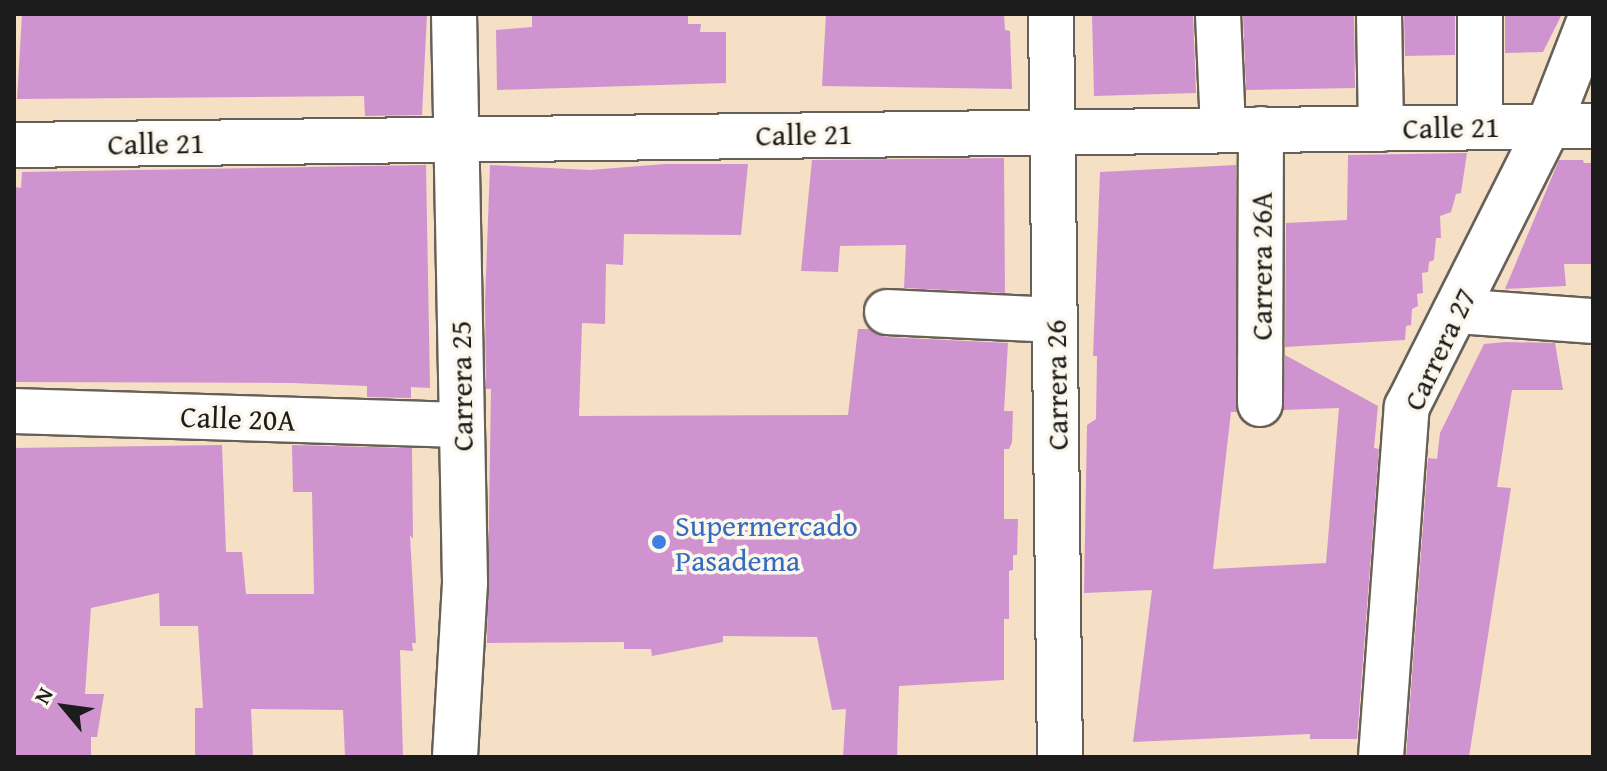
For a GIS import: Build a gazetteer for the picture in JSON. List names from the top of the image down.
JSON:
{
  "streets": {
    "street": [
      "Calle 21",
      "Carrera 26A",
      "Carrera 27",
      "Carrera 26",
      "Carrera 25",
      "Calle 20A"
    ]
  },
  "crossings": [
    ["Calle 21", "Carrera 26A"],
    ["Calle 21", "Carrera 27"],
    ["Calle 21", "Carrera 26"],
    ["Calle 21", "Carrera 25"],
    ["Carrera 25", "Calle 20A"]
  ],
  "places": ["Supermercado Pasadema"],
  "north": "top left"
}
